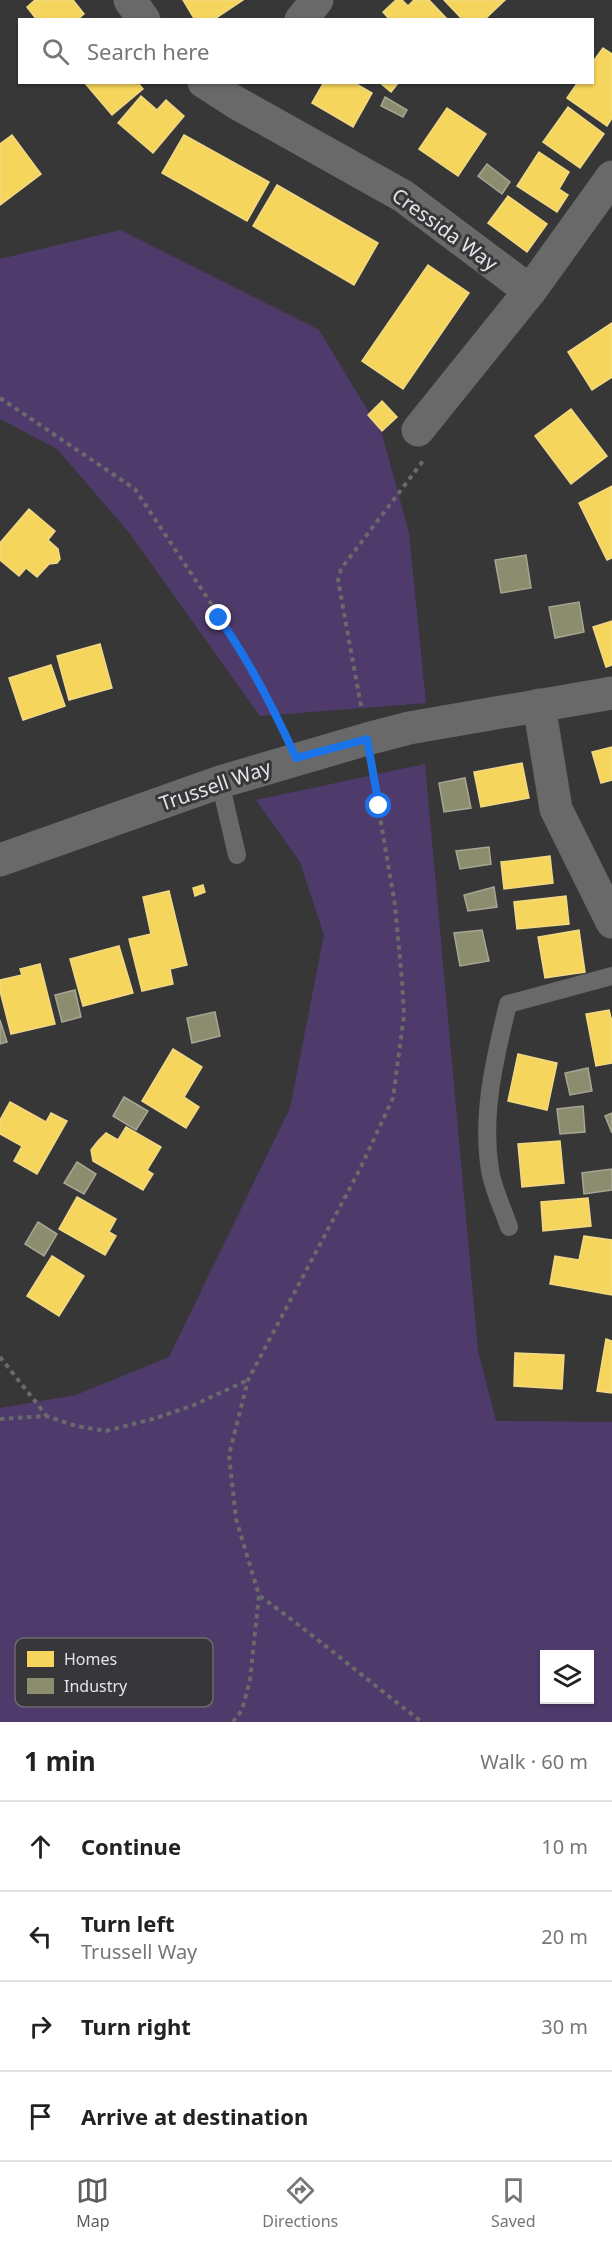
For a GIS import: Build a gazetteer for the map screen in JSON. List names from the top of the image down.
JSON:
{
  "streets": {
    "street": ["Cressida Way", "Trussell Way"]
  },
  "legend": ["Homes", "Industry"],
  "page": {
    "search": "Search here",
    "heading": ["1 min", "Walk · 60 m"],
    "list": [
      ["Continue", "10 m"],
      ["Turn left", "Trussell Way", "20 m"],
      ["Turn right", "30 m"],
      "Arrive at destination"
    ],
    "nav": ["Map", "Directions", "Saved"]
  }
}
